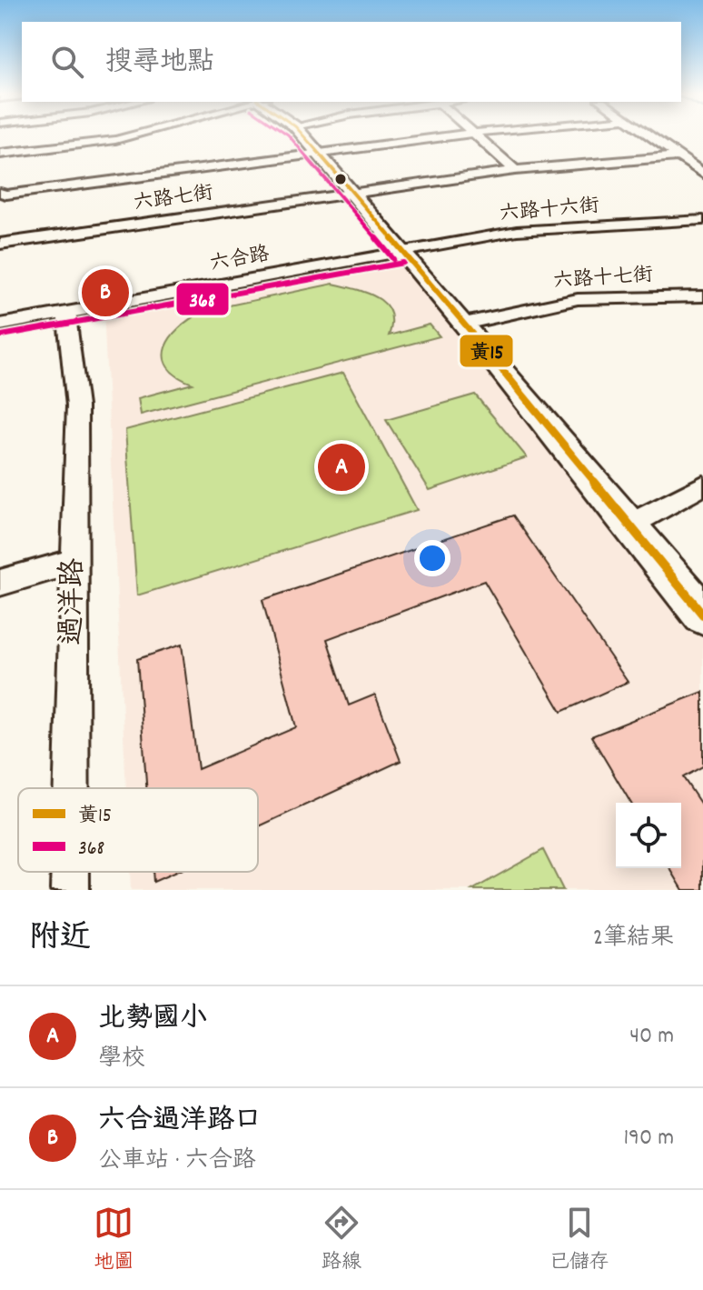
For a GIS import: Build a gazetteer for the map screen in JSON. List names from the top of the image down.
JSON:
{
  "streets": {
    "street": [
      "六路七街",
      "六路十六街",
      "六合路",
      "六路十七街",
      "過洋路"
    ]
  },
  "crossings": [
    ["六路十六街", "六合路"],
    ["六合路", "過洋路"]
  ],
  "lines": ["transit line 黃15", "transit line 368"],
  "legend": ["黃15", "368"],
  "page": {
    "search": "搜尋地點",
    "pins": ["B", "A"],
    "heading": ["附近", "2筆結果"],
    "list": [
      {
        "mark": "A",
        "name": "北勢國小",
        "note": "學校",
        "value": "40 m"
      },
      {
        "mark": "B",
        "name": "六合過洋路口",
        "note": "公車站 · 六合路",
        "value": "190 m"
      }
    ],
    "nav": ["地圖", "路線", "已儲存"]
  }
}
